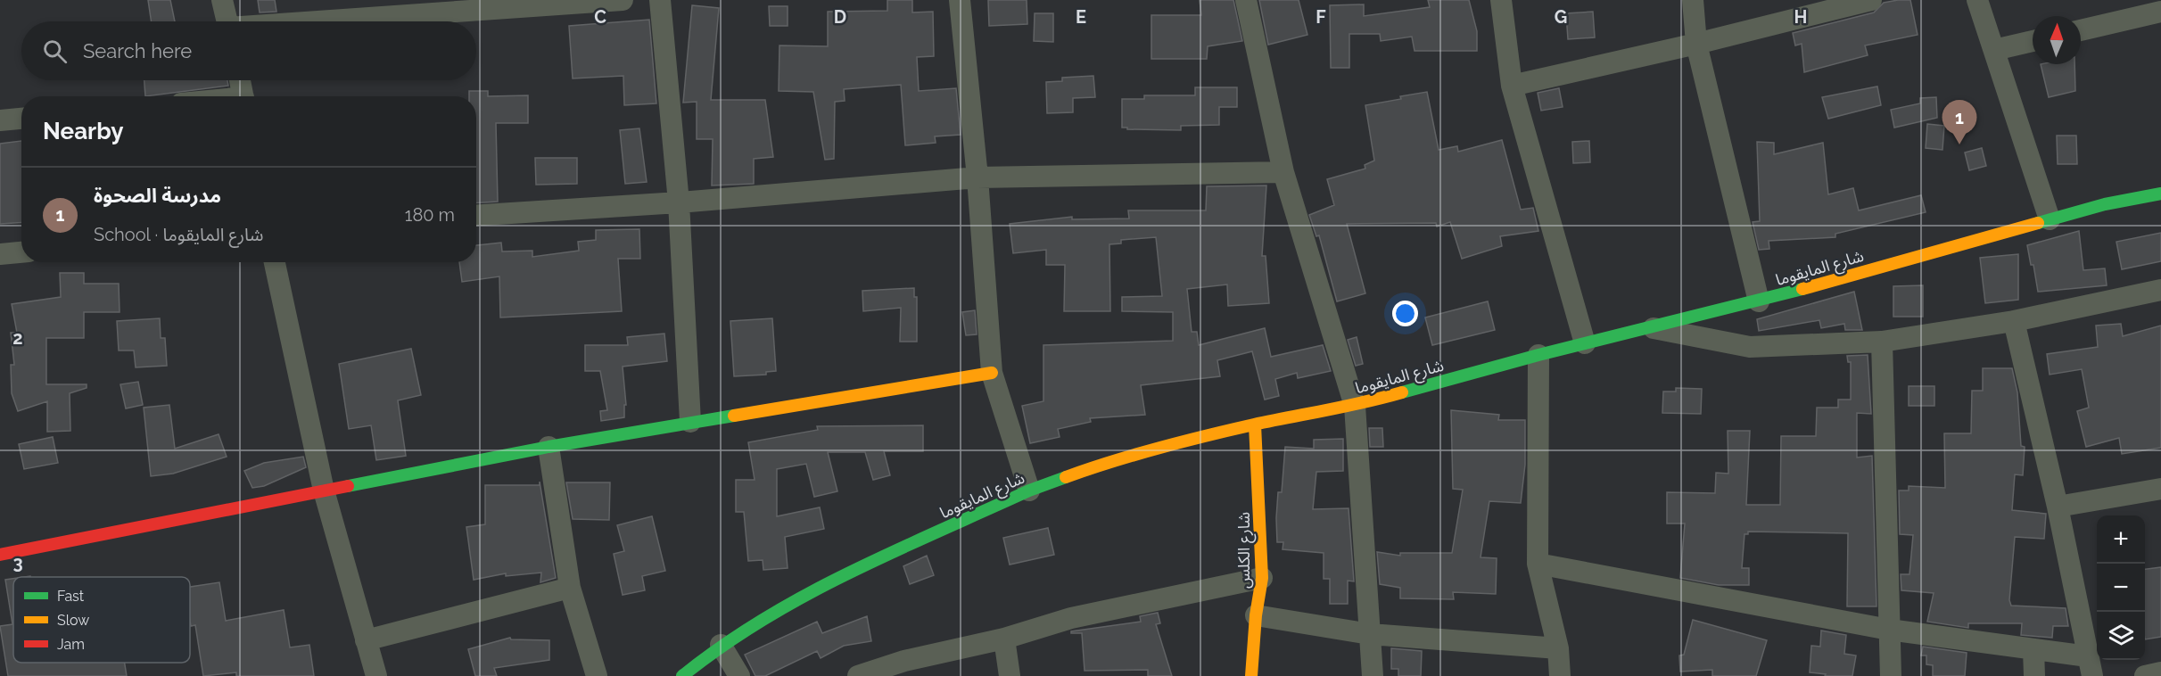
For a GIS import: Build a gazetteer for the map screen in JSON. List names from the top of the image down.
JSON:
{
  "streets": {
    "street": ["شارع المايقوما", "شارع الكلس"]
  },
  "crossings": [
    ["شارع المايقوما", "شارع الكلس"]
  ],
  "legend": ["Fast", "Slow", "Jam"],
  "north": "top",
  "page": {
    "search": "Search here",
    "heading": "Nearby",
    "pins": "1",
    "list": [
      {
        "mark": "1",
        "name": "مدرسة الصحوة",
        "note": "School · شارع المايقوما",
        "value": "180 m"
      }
    ],
    "map_buttons": ["+", "−"]
  },
  "grid": {
    "columns": [
      "C",
      "D",
      "E",
      "F",
      "G",
      "H"
    ],
    "rows": ["2", "3"]
  }
}
